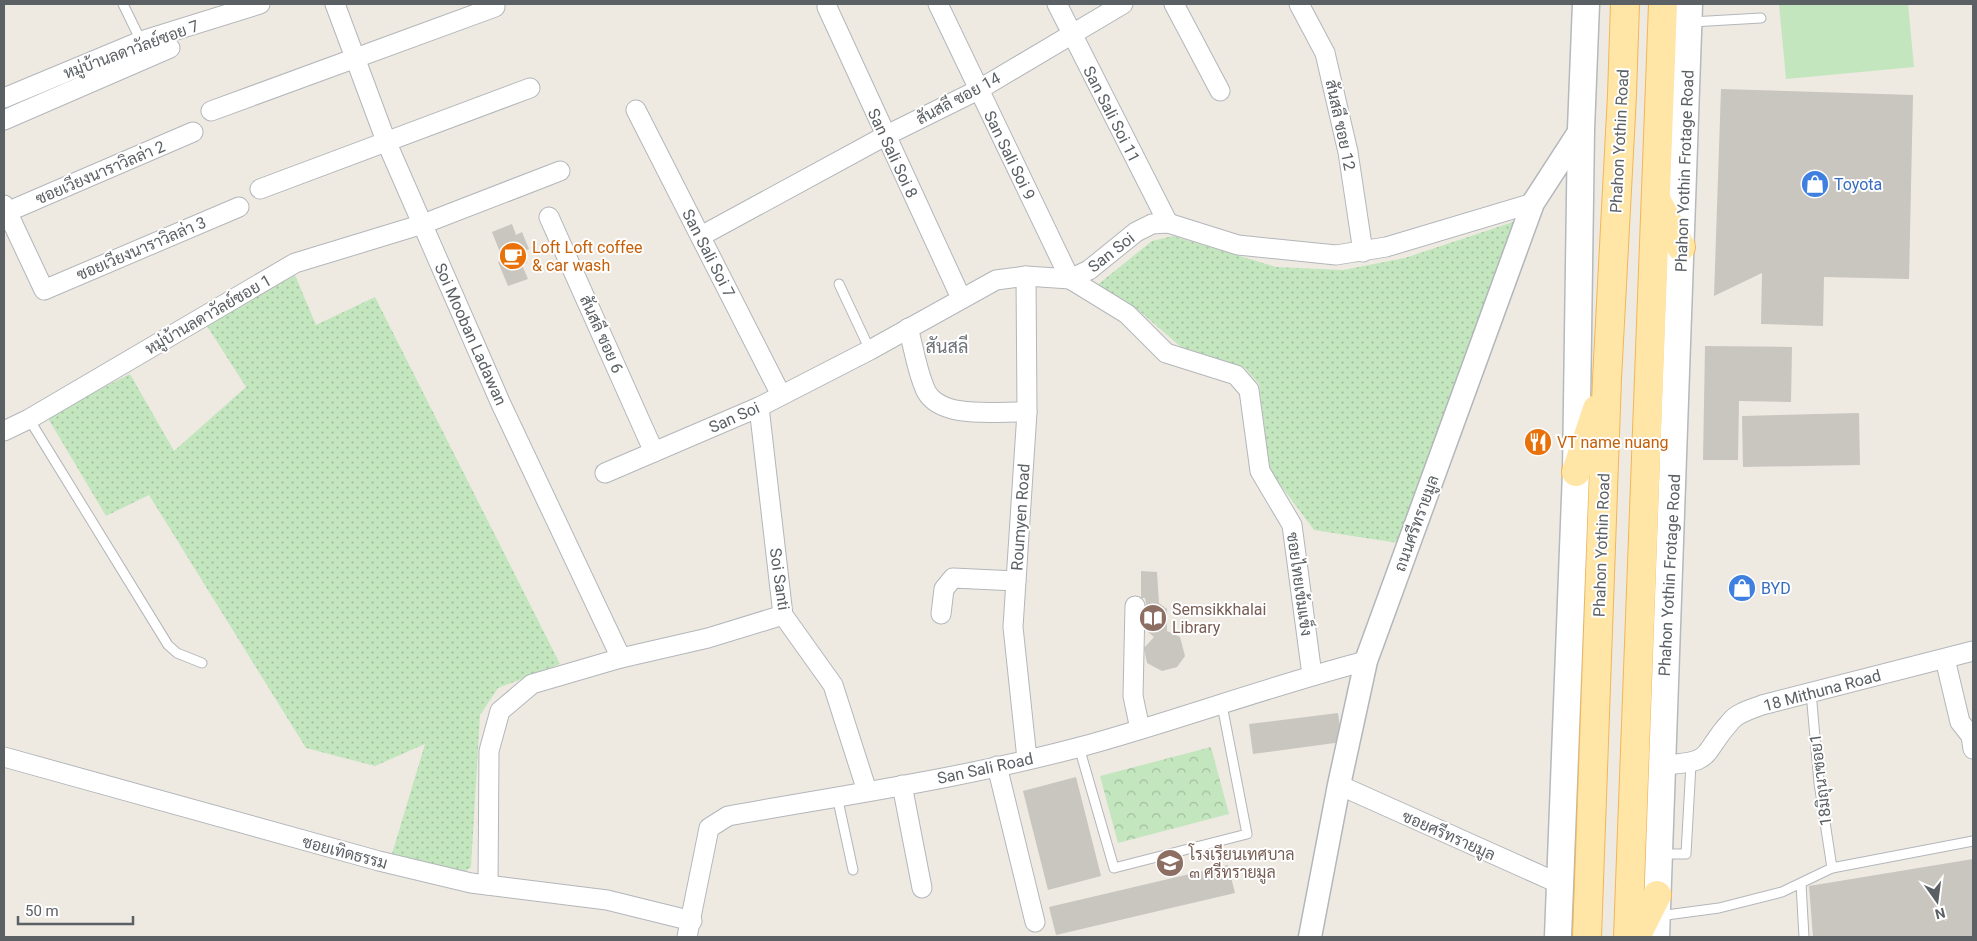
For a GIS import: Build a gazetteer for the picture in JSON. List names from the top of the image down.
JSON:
{
  "streets": {
    "main road": ["Phahon Yothin Road", "Phahon Yothin Frotage Road"],
    "street": [
      "หมู่บ้านลดาวัลย์ซอย 7",
      "สันสลี ซอย 14",
      "San Sali Soi 11",
      "สันสลี ซอย 12",
      "San Sali Soi 8",
      "San Sali Soi 9",
      "ซอยเวียงนาราวิลล่า 2",
      "ซอยเวียงนาราวิลล่า 3",
      "San Soi",
      "San Sali Soi 7",
      "หมู่บ้านลดาวัลย์ซอย 1",
      "Soi Mooban Ladawan",
      "สันสลี ซอย 6",
      "Roumyen Road",
      "ถนนศรีทรายมูล",
      "Soi Santi",
      "ซอยไทยเข้มแข็ง",
      "18 Mithuna Road",
      "San Sali Road",
      "ซอยศรีทรายมูล",
      "ซอยเทิดธรรม"
    ],
    "lane": ["18มิถุนาซอย1"]
  },
  "crossings": [
    ["สันสลี ซอย 14", "San Sali Soi 11"],
    ["สันสลี ซอย 14", "San Sali Soi 8"],
    ["สันสลี ซอย 14", "San Sali Soi 9"],
    ["สันสลี ซอย 14", "San Sali Soi 7"],
    ["San Sali Soi 11", "San Soi"],
    ["สันสลี ซอย 12", "San Soi"],
    ["San Sali Soi 8", "San Soi"],
    ["San Sali Soi 9", "San Soi"],
    ["San Sali Soi 9", "ซอยไทยเข้มแข็ง"],
    ["ซอยเวียงนาราวิลล่า 2", "ซอยเวียงนาราวิลล่า 3"],
    ["San Soi", "San Sali Soi 7"],
    ["San Soi", "สันสลี ซอย 6"],
    ["San Soi", "Roumyen Road"],
    ["San Soi", "ถนนศรีทรายมูล"],
    ["San Soi", "Soi Santi"],
    ["San Soi", "ซอยไทยเข้มแข็ง"],
    ["หมู่บ้านลดาวัลย์ซอย 1", "Soi Mooban Ladawan"],
    ["Roumyen Road", "San Sali Road"],
    ["ถนนศรีทรายมูล", "San Sali Road"],
    ["ถนนศรีทรายมูล", "ซอยศรีทรายมูล"],
    ["Soi Santi", "San Sali Road"],
    ["ซอยไทยเข้มแข็ง", "San Sali Road"],
    ["18 Mithuna Road", "18มิถุนาซอย1"],
    ["San Sali Road", "ซอยเทิดธรรม"]
  ],
  "districts": ["สันสลี"],
  "places": {
    "shop": ["Toyota", "BYD"],
    "cafe": ["Loft Loft coffee & car wash"],
    "restaurant": ["VT name nuang"],
    "library": ["Semsikkhalai Library"],
    "school or university": ["โรงเรียนเทศบาล ๓ ศรีทรายมูล"]
  },
  "scale_bar": "50 m",
  "north": "bottom"
}
